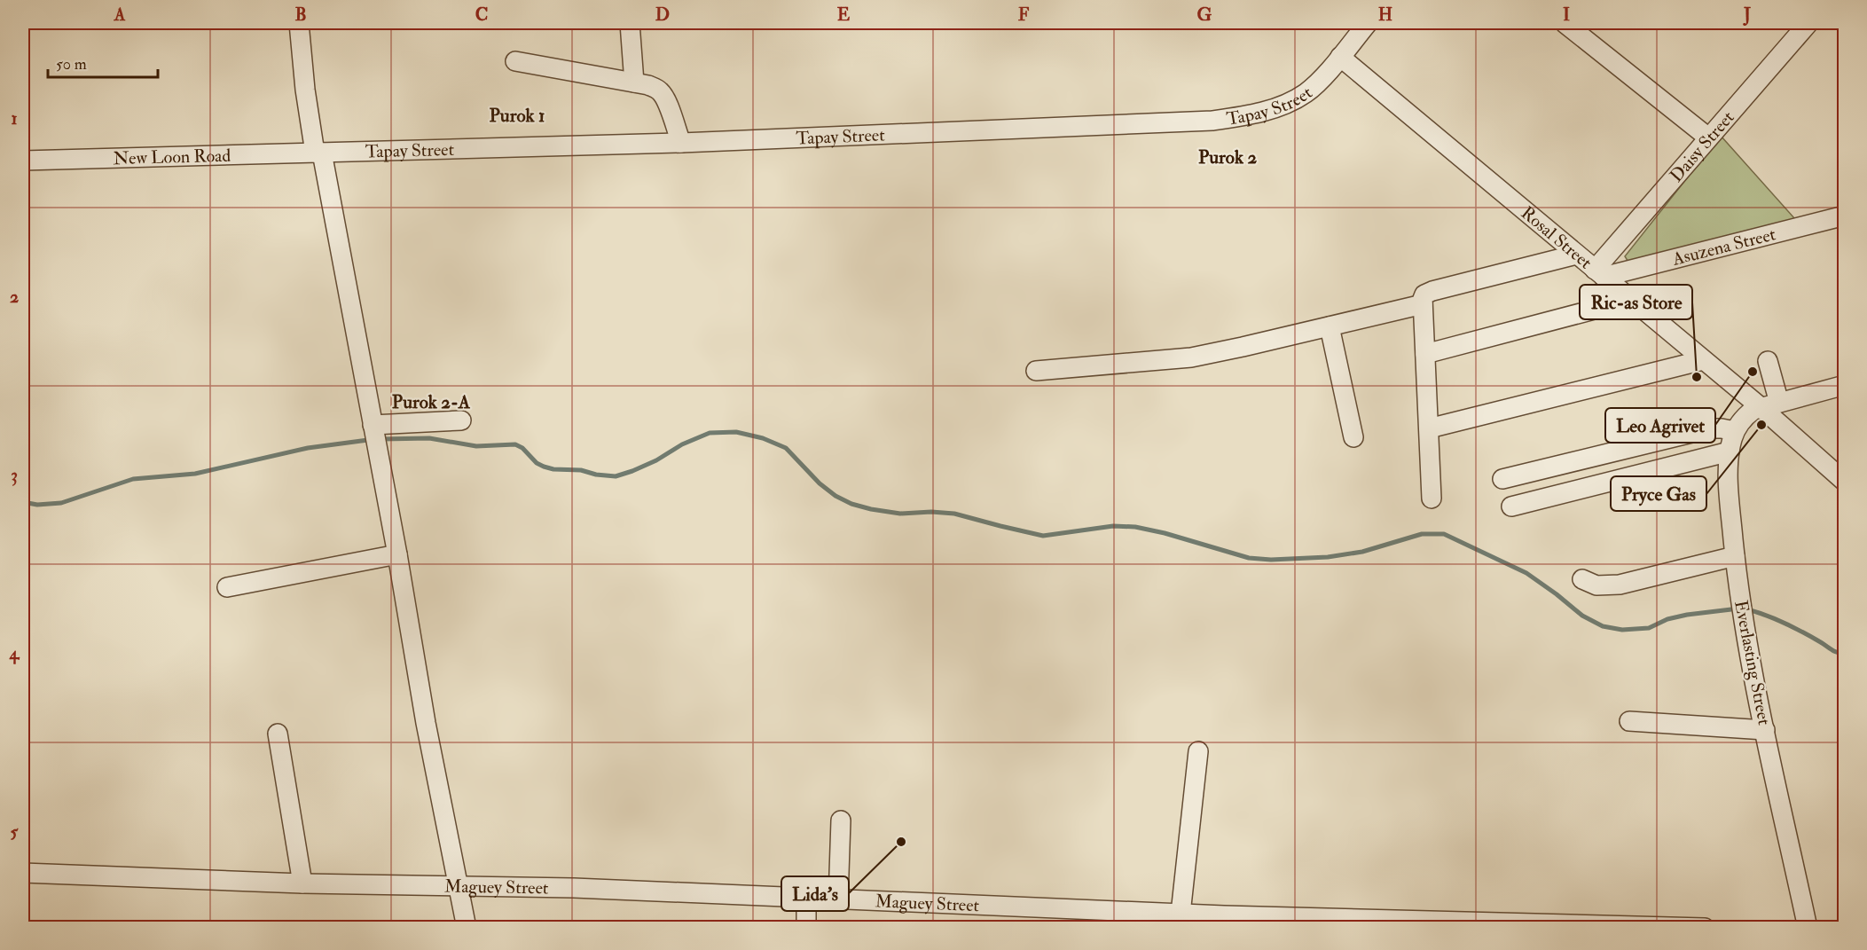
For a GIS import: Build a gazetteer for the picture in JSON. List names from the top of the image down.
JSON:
{
  "streets": {
    "street": [
      "Tapay Street",
      "Daisy Street",
      "New Loon Road",
      "Rosal Street",
      "Asuzena Street",
      "Everlasting Street",
      "Maguey Street"
    ]
  },
  "crossings": [
    ["Tapay Street", "New Loon Road"],
    ["Tapay Street", "Rosal Street"],
    ["Daisy Street", "Rosal Street"],
    ["Daisy Street", "Asuzena Street"],
    ["Rosal Street", "Asuzena Street"],
    ["Rosal Street", "Everlasting Street"]
  ],
  "districts": ["Purok 1", "Purok 2", "Purok 2-A"],
  "places": [
    "Leo Agrivet",
    "Ric-as Store",
    "Pryce Gas",
    "Lida's"
  ],
  "scale_bar": "50 m",
  "grid": {
    "columns": [
      "A",
      "B",
      "C",
      "D",
      "E",
      "F",
      "G",
      "H",
      "I",
      "J"
    ],
    "rows": [
      "1",
      "2",
      "3",
      "4",
      "5"
    ]
  }
}
